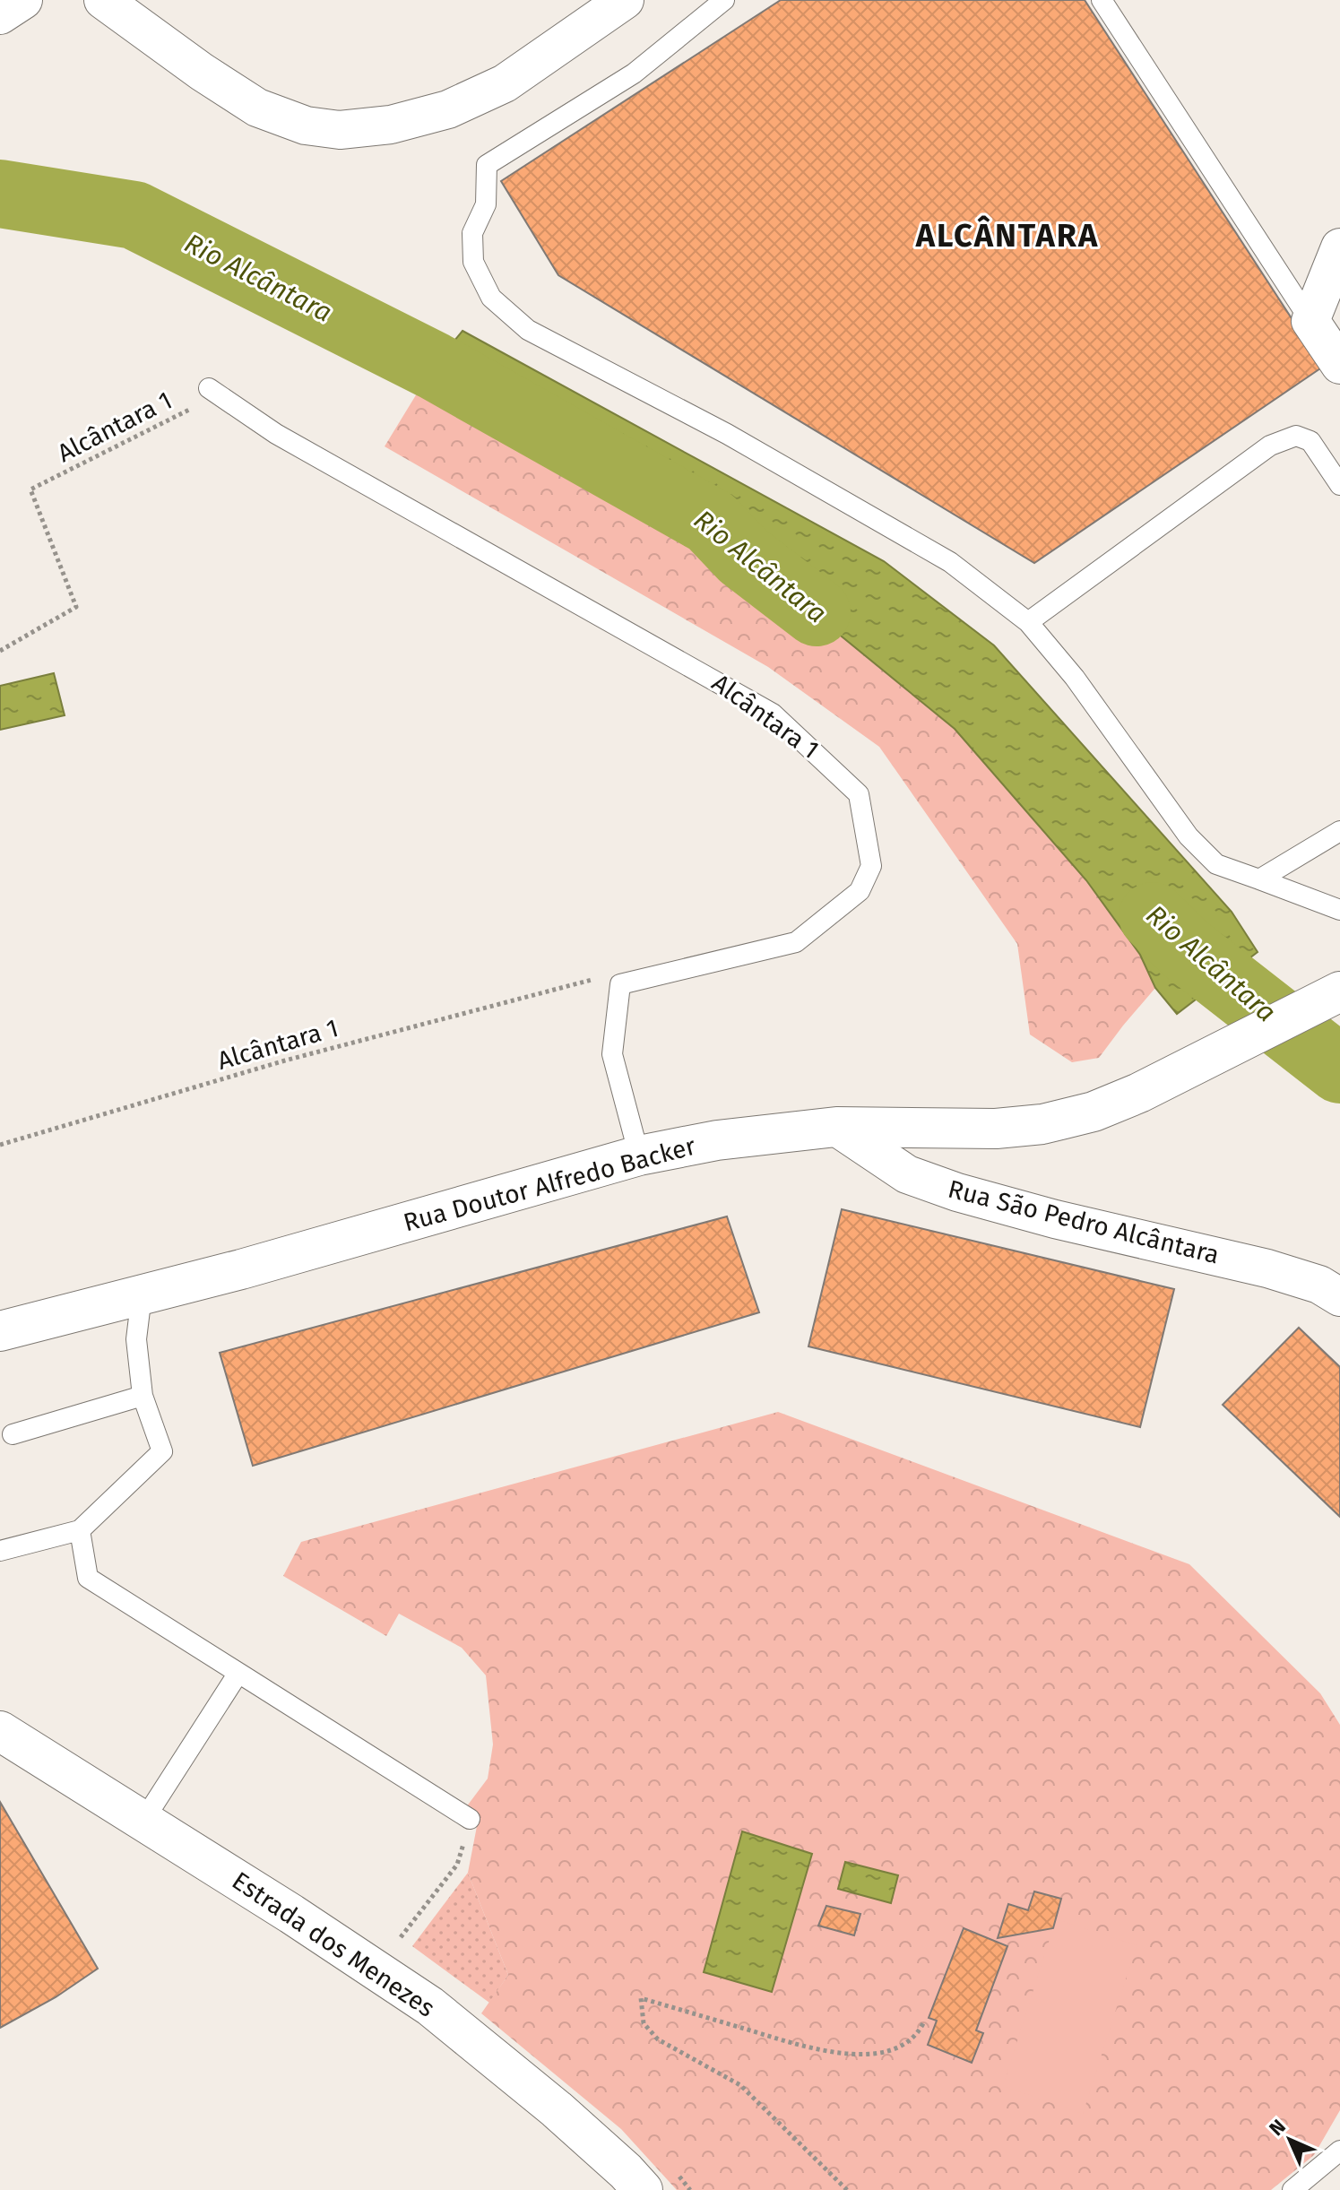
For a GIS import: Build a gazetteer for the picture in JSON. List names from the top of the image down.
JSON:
{
  "streets": {
    "main road": ["Rua Doutor Alfredo Backer", "Estrada dos Menezes"],
    "street": ["Rua São Pedro Alcântara"],
    "path": ["Alcântara 1"]
  },
  "crossings": [
    ["Rua Doutor Alfredo Backer", "Rua São Pedro Alcântara"]
  ],
  "districts": ["ALCÂNTARA"],
  "water": ["Rio Alcântara"],
  "north": "top left"
}
